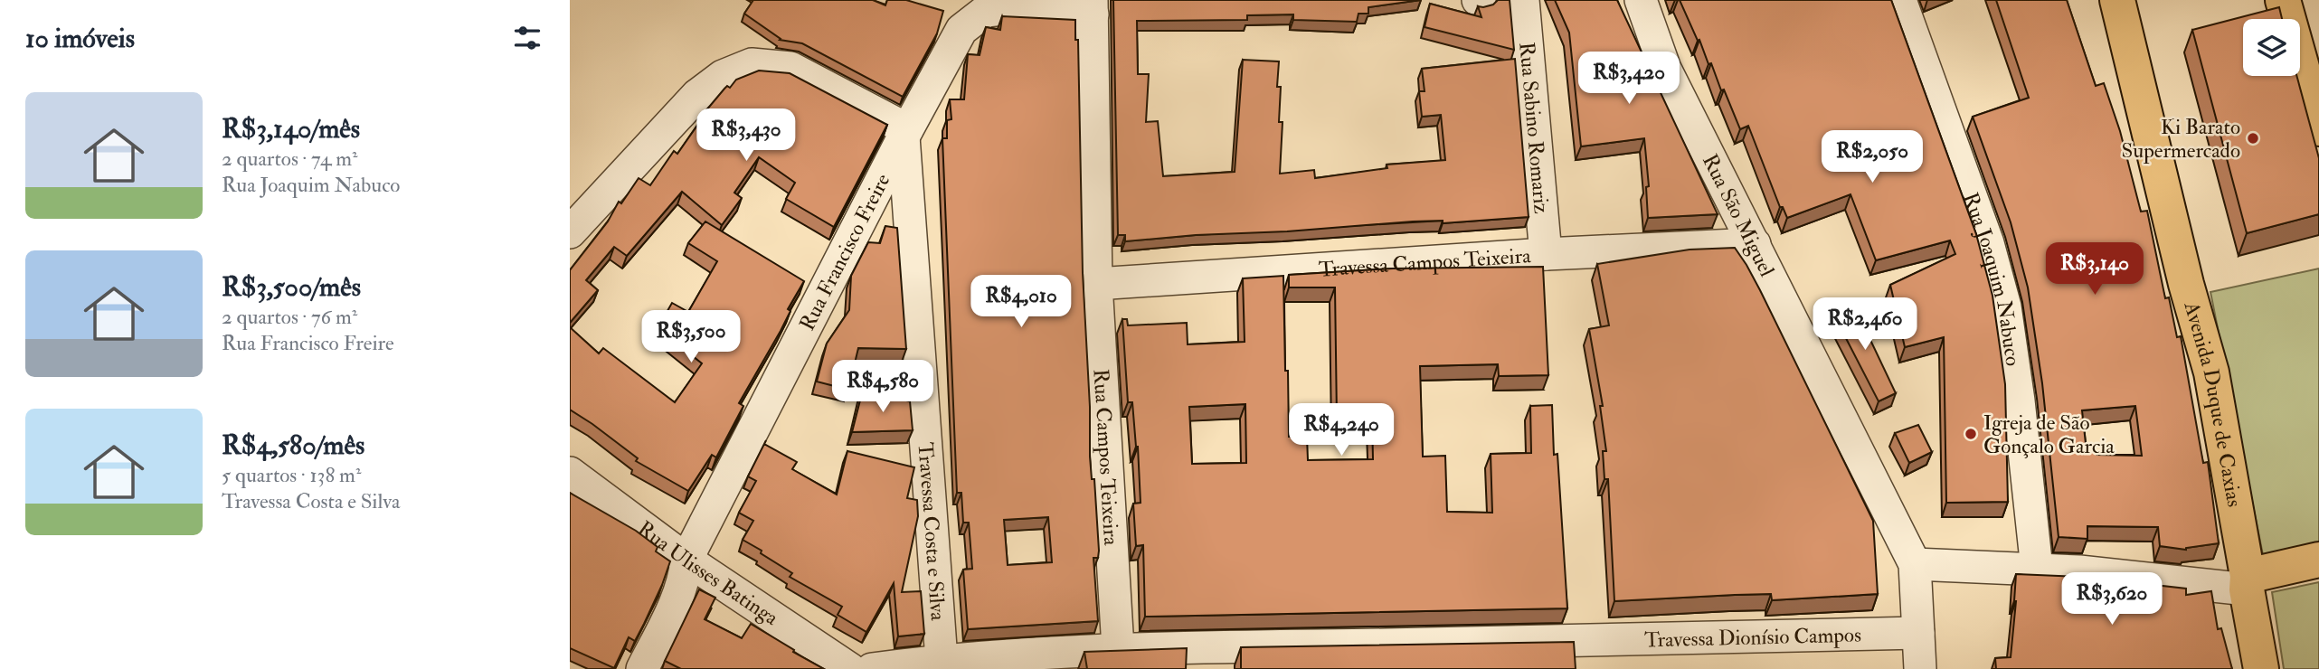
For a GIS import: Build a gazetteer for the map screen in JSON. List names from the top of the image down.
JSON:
{
  "streets": {
    "main road": ["Avenida Duque de Caxias"],
    "street": [
      "Rua Sabino Romariz",
      "Rua São Miguel",
      "Rua Francisco Freire",
      "Travessa Campos Teixeira",
      "Rua Joaquim Nabuco",
      "Rua Campos Teixeira",
      "Travessa Costa e Silva",
      "Rua Ulisses Batinga",
      "Travessa Dionísio Campos"
    ]
  },
  "crossings": [
    ["Rua Sabino Romariz", "Travessa Campos Teixeira"],
    ["Rua São Miguel", "Travessa Campos Teixeira"],
    ["Rua Francisco Freire", "Rua Campos Teixeira"],
    ["Rua Francisco Freire", "Travessa Costa e Silva"],
    ["Rua Francisco Freire", "Rua Ulisses Batinga"],
    ["Travessa Campos Teixeira", "Rua Campos Teixeira"],
    ["Rua Campos Teixeira", "Travessa Dionísio Campos"],
    ["Travessa Costa e Silva", "Travessa Dionísio Campos"]
  ],
  "places": ["Ki Barato Supermercado", "Igreja de São Gonçalo Garcia"],
  "page": {
    "heading": "10 imóveis",
    "price": [
      "R$3,420",
      "R$3,430",
      "R$2,050",
      "R$3,140",
      "R$4,010",
      "R$2,460",
      "R$3,500",
      "R$4,580",
      "R$4,240",
      "R$3,620"
    ],
    "list": [
      {
        "name": "R$3,140/mês",
        "note": "2 quartos · 74 m² · Rua Joaquim Nabuco"
      },
      {
        "name": "R$3,500/mês",
        "note": "2 quartos · 76 m² · Rua Francisco Freire"
      },
      {
        "name": "R$4,580/mês",
        "note": "5 quartos · 138 m² · Travessa Costa e Silva"
      }
    ]
  }
}
